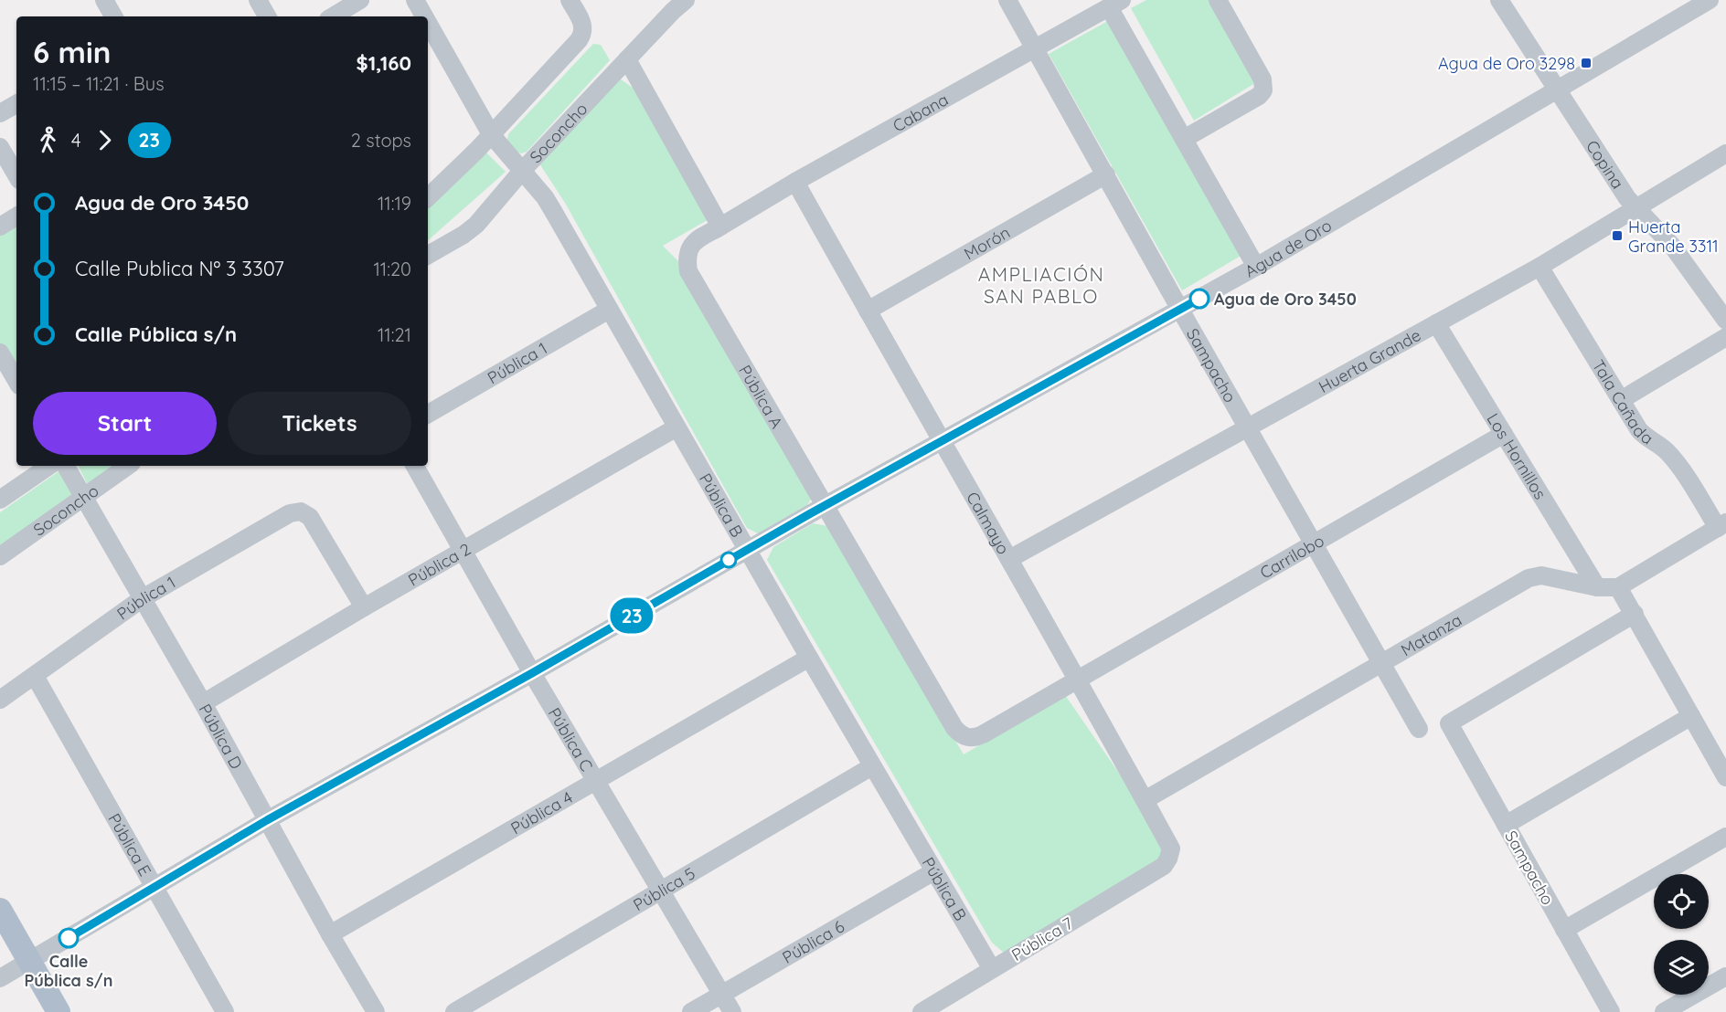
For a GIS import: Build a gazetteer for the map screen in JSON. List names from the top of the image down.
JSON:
{
  "streets": {
    "street": [
      "Cabana",
      "Soconcho",
      "Copina",
      "Morón",
      "Agua de Oro",
      "Huerta Grande",
      "Pública 1",
      "Sampacho",
      "Pública A",
      "Tala Cañada",
      "Los Hornillos",
      "Pública B",
      "Calmayo",
      "Carrilobo",
      "Pública 2",
      "Matanza",
      "Pública D",
      "Pública C",
      "Pública 4",
      "Pública E",
      "Pública 5",
      "Pública 7",
      "Pública 6"
    ]
  },
  "crossings": [
    ["Cabana", "Sampacho"],
    ["Cabana", "Pública A"],
    ["Cabana", "Calmayo"],
    ["Soconcho", "Pública B"],
    ["Soconcho", "Pública D"],
    ["Copina", "Agua de Oro"],
    ["Copina", "Huerta Grande"],
    ["Morón", "Sampacho"],
    ["Morón", "Calmayo"],
    ["Agua de Oro", "Sampacho"],
    ["Agua de Oro", "Pública A"],
    ["Agua de Oro", "Pública B"],
    ["Agua de Oro", "Calmayo"],
    ["Agua de Oro", "Pública C"],
    ["Huerta Grande", "Sampacho"],
    ["Huerta Grande", "Tala Cañada"],
    ["Huerta Grande", "Los Hornillos"],
    ["Huerta Grande", "Calmayo"],
    ["Pública 1", "Pública B"],
    ["Pública 1", "Pública 2"],
    ["Pública 1", "Pública D"],
    ["Pública 1", "Pública E"],
    ["Sampacho", "Carrilobo"],
    ["Sampacho", "Matanza"],
    ["Pública A", "Calmayo"],
    ["Pública A", "Carrilobo"],
    ["Tala Cañada", "Matanza"],
    ["Los Hornillos", "Carrilobo"],
    ["Los Hornillos", "Matanza"],
    ["Pública B", "Pública 2"],
    ["Pública B", "Pública 4"],
    ["Pública B", "Pública 5"],
    ["Pública B", "Pública 7"],
    ["Pública B", "Pública 6"],
    ["Calmayo", "Carrilobo"],
    ["Calmayo", "Matanza"],
    ["Calmayo", "Pública 7"],
    ["Pública 2", "Pública D"],
    ["Pública 2", "Pública C"],
    ["Pública D", "Pública 4"],
    ["Pública C", "Pública 4"],
    ["Pública C", "Pública 5"],
    ["Pública C", "Pública 6"]
  ],
  "districts": ["AMPLIACIÓN SAN PABLO"],
  "places": {
    "transit": ["Agua de Oro 3298", "Huerta Grande 3311"],
    "other": ["Agua de Oro 3450", "Calle Pública s/n"]
  },
  "lines": ["bus line 23"],
  "page": {
    "on_map": "23",
    "heading": ["6 min", "11:15 – 11:21 · Bus", "$1,160"],
    "legs": ["4", "23", "2 stops"],
    "list": [
      {
        "name": "Agua de Oro 3450",
        "value": "11:19"
      },
      {
        "name": "Calle Publica Nº 3 3307",
        "value": "11:20"
      },
      {
        "name": "Calle Pública s/n",
        "value": "11:21"
      }
    ],
    "buttons": ["Start", "Tickets"]
  }
}
